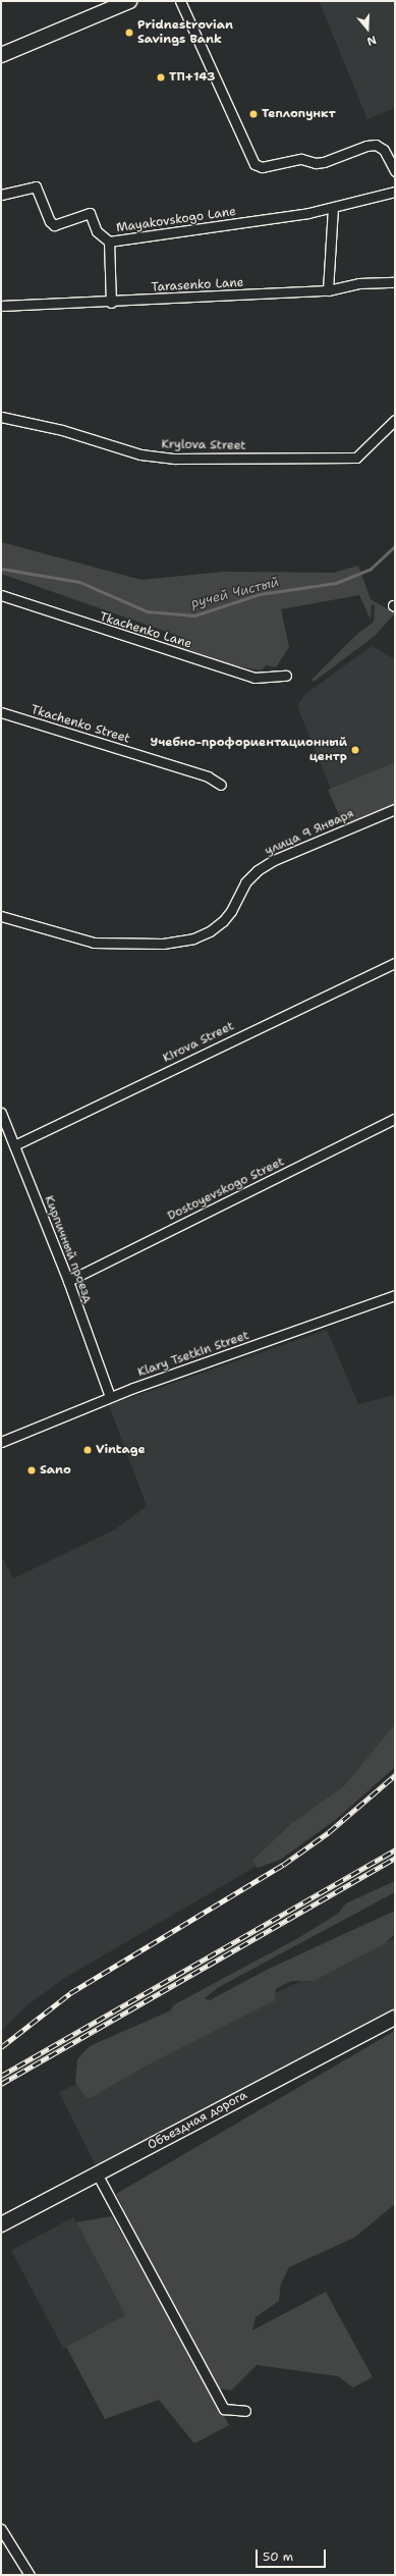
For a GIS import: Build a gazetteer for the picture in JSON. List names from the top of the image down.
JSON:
{
  "streets": {
    "main road": ["Объездная дорога"],
    "street": [
      "Mayakovskogo Lane",
      "Tarasenko Lane",
      "Krylova Street",
      "Tkachenko Lane",
      "Tkachenko Street",
      "улица 9 Января",
      "Kirova Street",
      "Dostoyevskogo Street",
      "Кирпичный проезд",
      "Klary Tsetkin Street"
    ]
  },
  "crossings": [
    ["Kirova Street", "Кирпичный проезд"],
    ["Dostoyevskogo Street", "Кирпичный проезд"],
    ["Кирпичный проезд", "Klary Tsetkin Street"]
  ],
  "water": ["ручей Чистый"],
  "places": [
    "Pridnestrovian Savings Bank",
    "ТП+143",
    "Теплопункт",
    "Учебно-профориентационный центр",
    "Vintage",
    "Sano"
  ],
  "scale_bar": "50 m",
  "north": "bottom"
}
